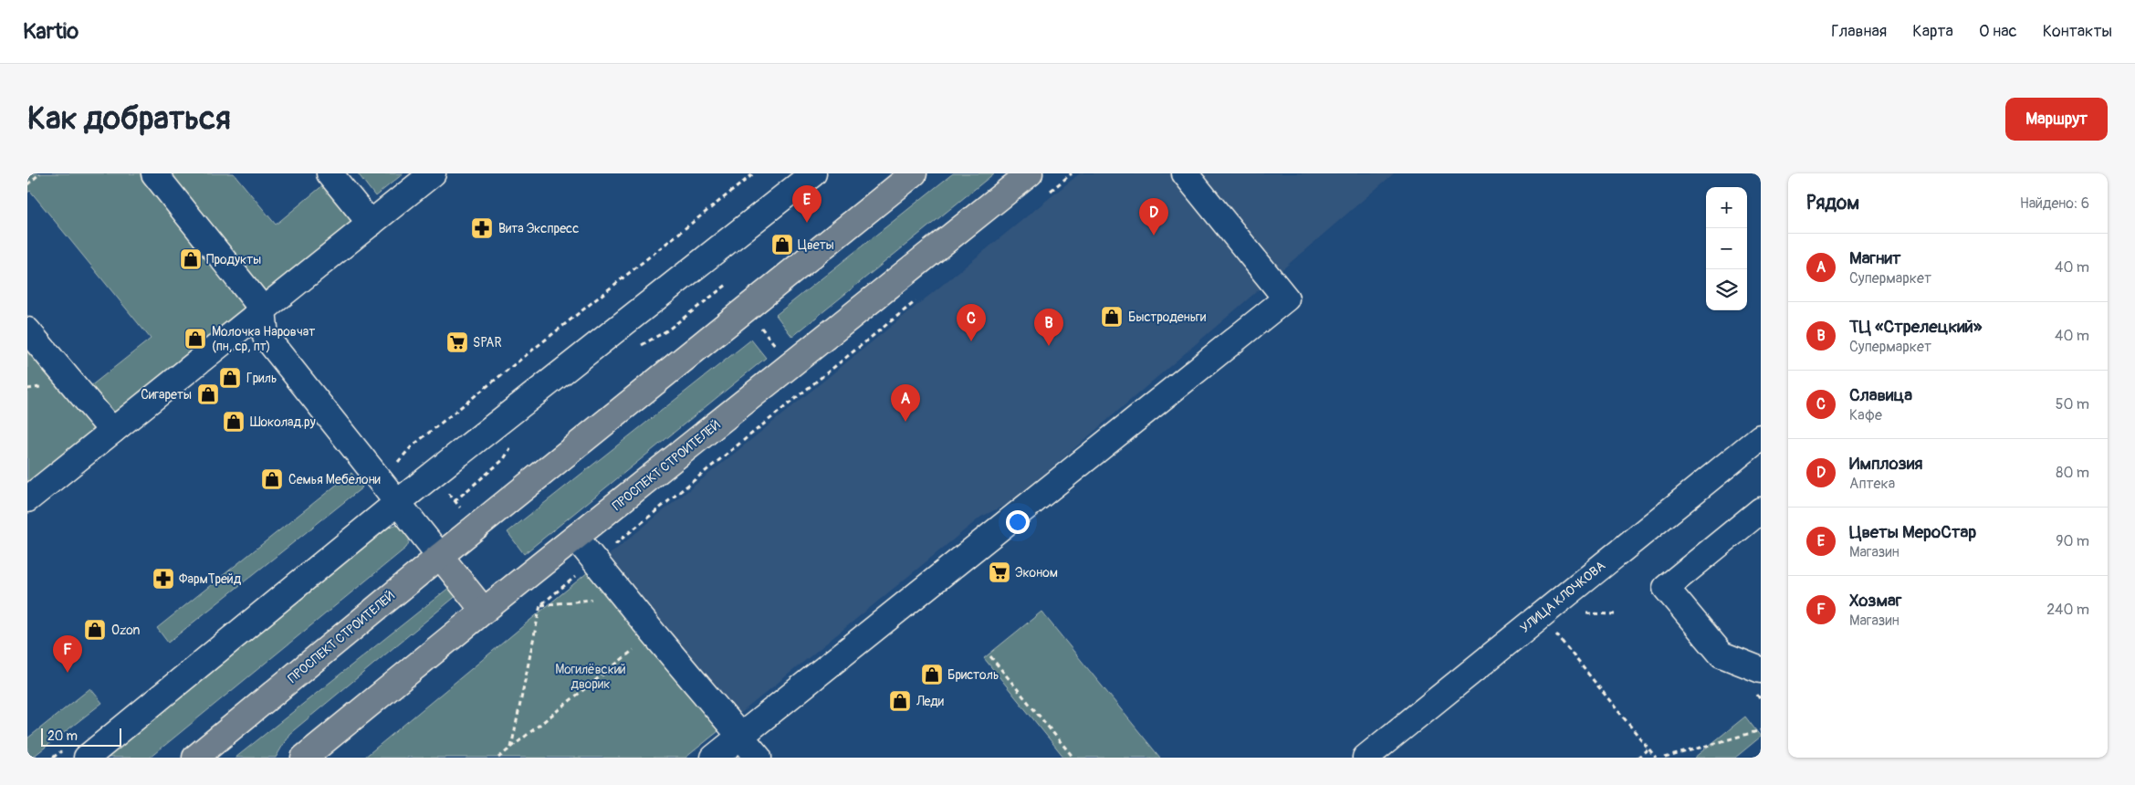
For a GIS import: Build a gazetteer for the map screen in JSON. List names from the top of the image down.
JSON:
{
  "streets": {
    "main road": ["ПРОСПЕКТ СТРОИТЕЛЕЙ"],
    "street": ["УЛИЦА КЛОЧКОВА"]
  },
  "parks": ["Могилёвский дворик"],
  "places": {
    "pharmacy": ["Вита Экспресс", "ФармТрейд"],
    "shop": [
      "Цветы",
      "Продукты",
      "Быстроденьги",
      "Молочка Наровчат (пн, ср, пт)",
      "Гриль",
      "Сигареты",
      "Шоколад.ру",
      "Семья Мебелони",
      "Ozon",
      "Бристоль",
      "Леди"
    ],
    "supermarket": ["SPAR", "Эконом"]
  },
  "scale_bar": "20 m",
  "page": {
    "header": "Kartio",
    "nav": [
      "Главная",
      "Карта",
      "О нас",
      "Контакты"
    ],
    "buttons": "Маршрут",
    "title": "Как добраться",
    "heading": ["Рядом", "Найдено: 6"],
    "pins": [
      "E",
      "D",
      "C",
      "B",
      "A",
      "F"
    ],
    "map_buttons": ["+", "−"],
    "list": [
      {
        "mark": "A",
        "name": "Магнит",
        "note": "Супермаркет",
        "value": "40 m"
      },
      {
        "mark": "B",
        "name": "ТЦ «Стрелецкий»",
        "note": "Супермаркет",
        "value": "40 m"
      },
      {
        "mark": "C",
        "name": "Славица",
        "note": "Кафе",
        "value": "50 m"
      },
      {
        "mark": "D",
        "name": "Имплозия",
        "note": "Аптека",
        "value": "80 m"
      },
      {
        "mark": "E",
        "name": "Цветы МероСтар",
        "note": "Магазин",
        "value": "90 m"
      },
      {
        "mark": "F",
        "name": "Хозмаг",
        "note": "Магазин",
        "value": "240 m"
      }
    ],
    "scale": "20 m"
  }
}
